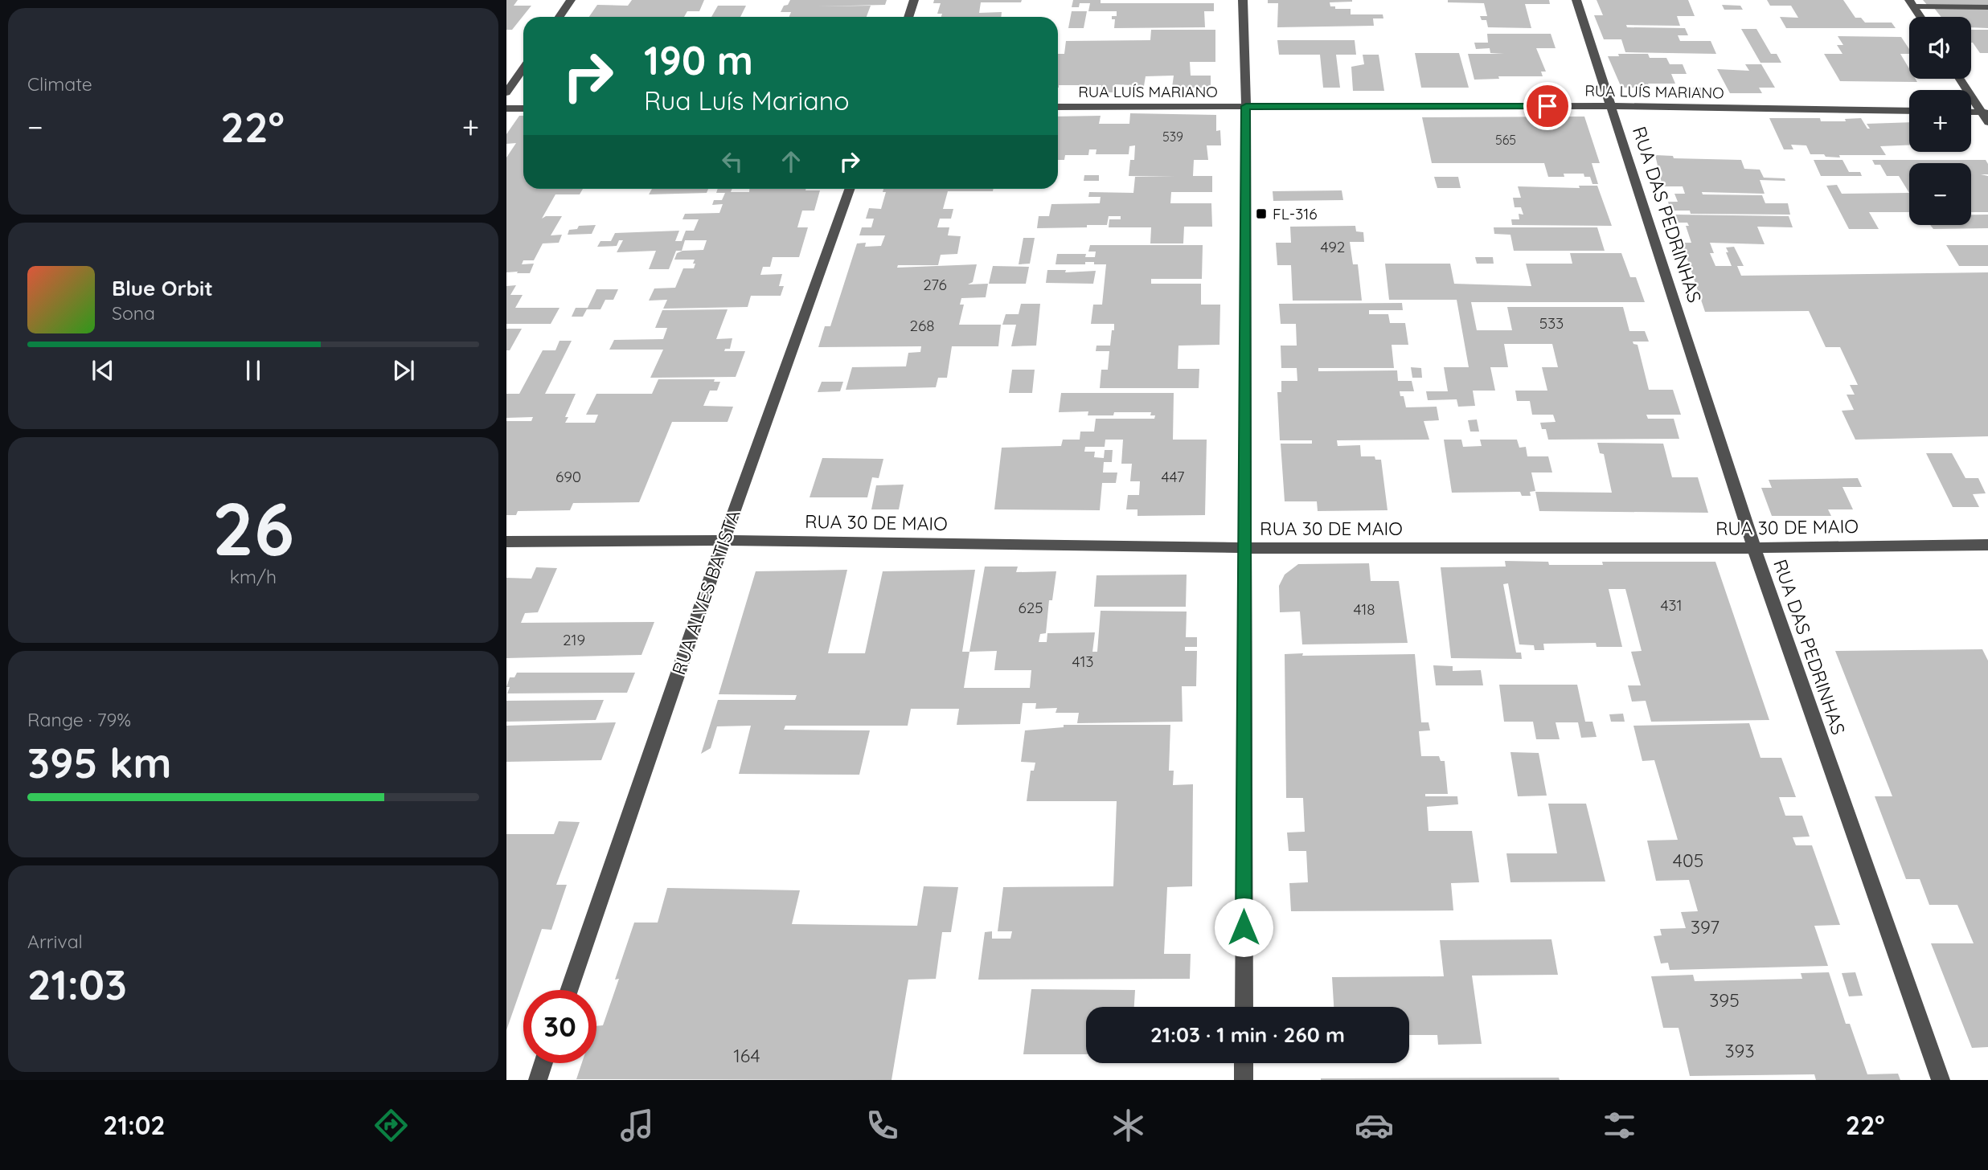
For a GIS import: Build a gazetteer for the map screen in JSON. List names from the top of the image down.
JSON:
{
  "streets": {
    "street": [
      "RUA LUÍS MARIANO",
      "RUA DAS PEDRINHAS",
      "RUA 30 DE MAIO",
      "RUA ALVES BATISTA"
    ]
  },
  "crossings": [
    ["RUA LUÍS MARIANO", "RUA DAS PEDRINHAS"],
    ["RUA DAS PEDRINHAS", "RUA 30 DE MAIO"],
    ["RUA 30 DE MAIO", "RUA ALVES BATISTA"]
  ],
  "places": {
    "transit": ["FL-316"]
  },
  "house_numbers": [
    "539",
    "565",
    "492",
    "276",
    "533",
    "268",
    "690",
    "447",
    "431",
    "625",
    "418",
    "219",
    "413",
    "405",
    "397",
    "395",
    "393",
    "164"
  ],
  "page": {
    "tile": [
      "Climate",
      ["26", "km/h"],
      ["Range · 79%", "395 km"],
      ["Arrival", "21:03"]
    ],
    "map_buttons": ["+", "−"],
    "turn": ["190 m", "Rua Luís Mariano"],
    "heat": ["−", "22°", "+"],
    "song": ["Blue Orbit", "Sona"],
    "limit": "30",
    "trip": "21:03 · 1 min · 260 m",
    "tabs": ["21:02", "22°"]
  }
}
